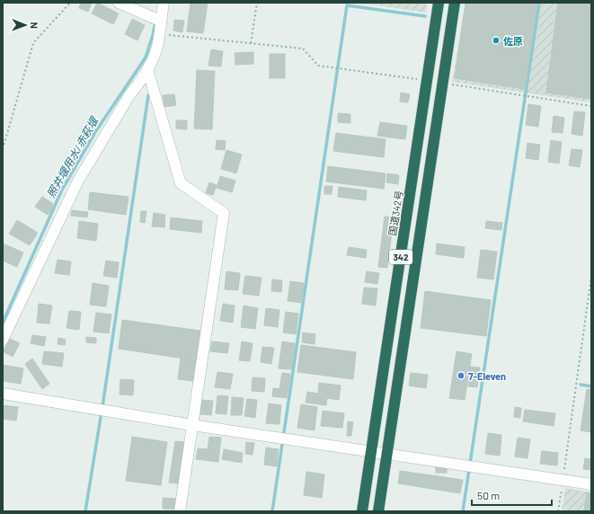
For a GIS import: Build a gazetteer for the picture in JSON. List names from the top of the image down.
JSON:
{
  "streets": {
    "highway": ["国道342号", "342"]
  },
  "water": ["照井堰用水/赤萩堰"],
  "places": ["佐原", "7-Eleven"],
  "scale_bar": "50 m",
  "north": "right"
}
